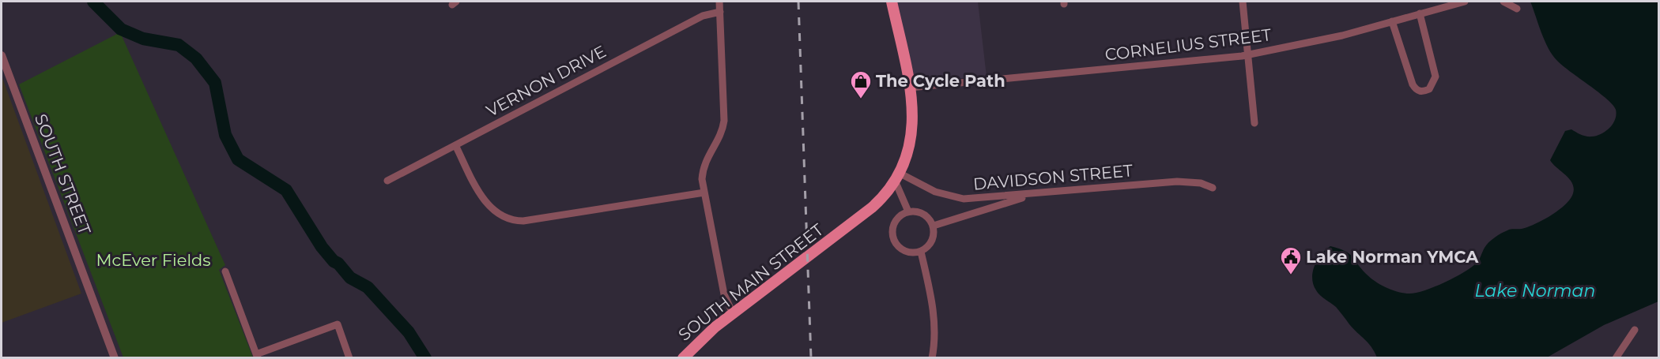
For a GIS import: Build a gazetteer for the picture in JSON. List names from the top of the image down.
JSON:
{
  "streets": {
    "main road": ["SOUTH MAIN STREET"],
    "street": [
      "CORNELIUS STREET",
      "VERNON DRIVE",
      "SOUTH STREET",
      "DAVIDSON STREET"
    ]
  },
  "crossings": [
    ["CORNELIUS STREET", "SOUTH MAIN STREET"],
    ["DAVIDSON STREET", "SOUTH MAIN STREET"]
  ],
  "water": ["Lake Norman"],
  "parks": ["McEver Fields"],
  "places": {
    "shop": ["The Cycle Path"],
    "public building": ["Lake Norman YMCA"]
  }
}
